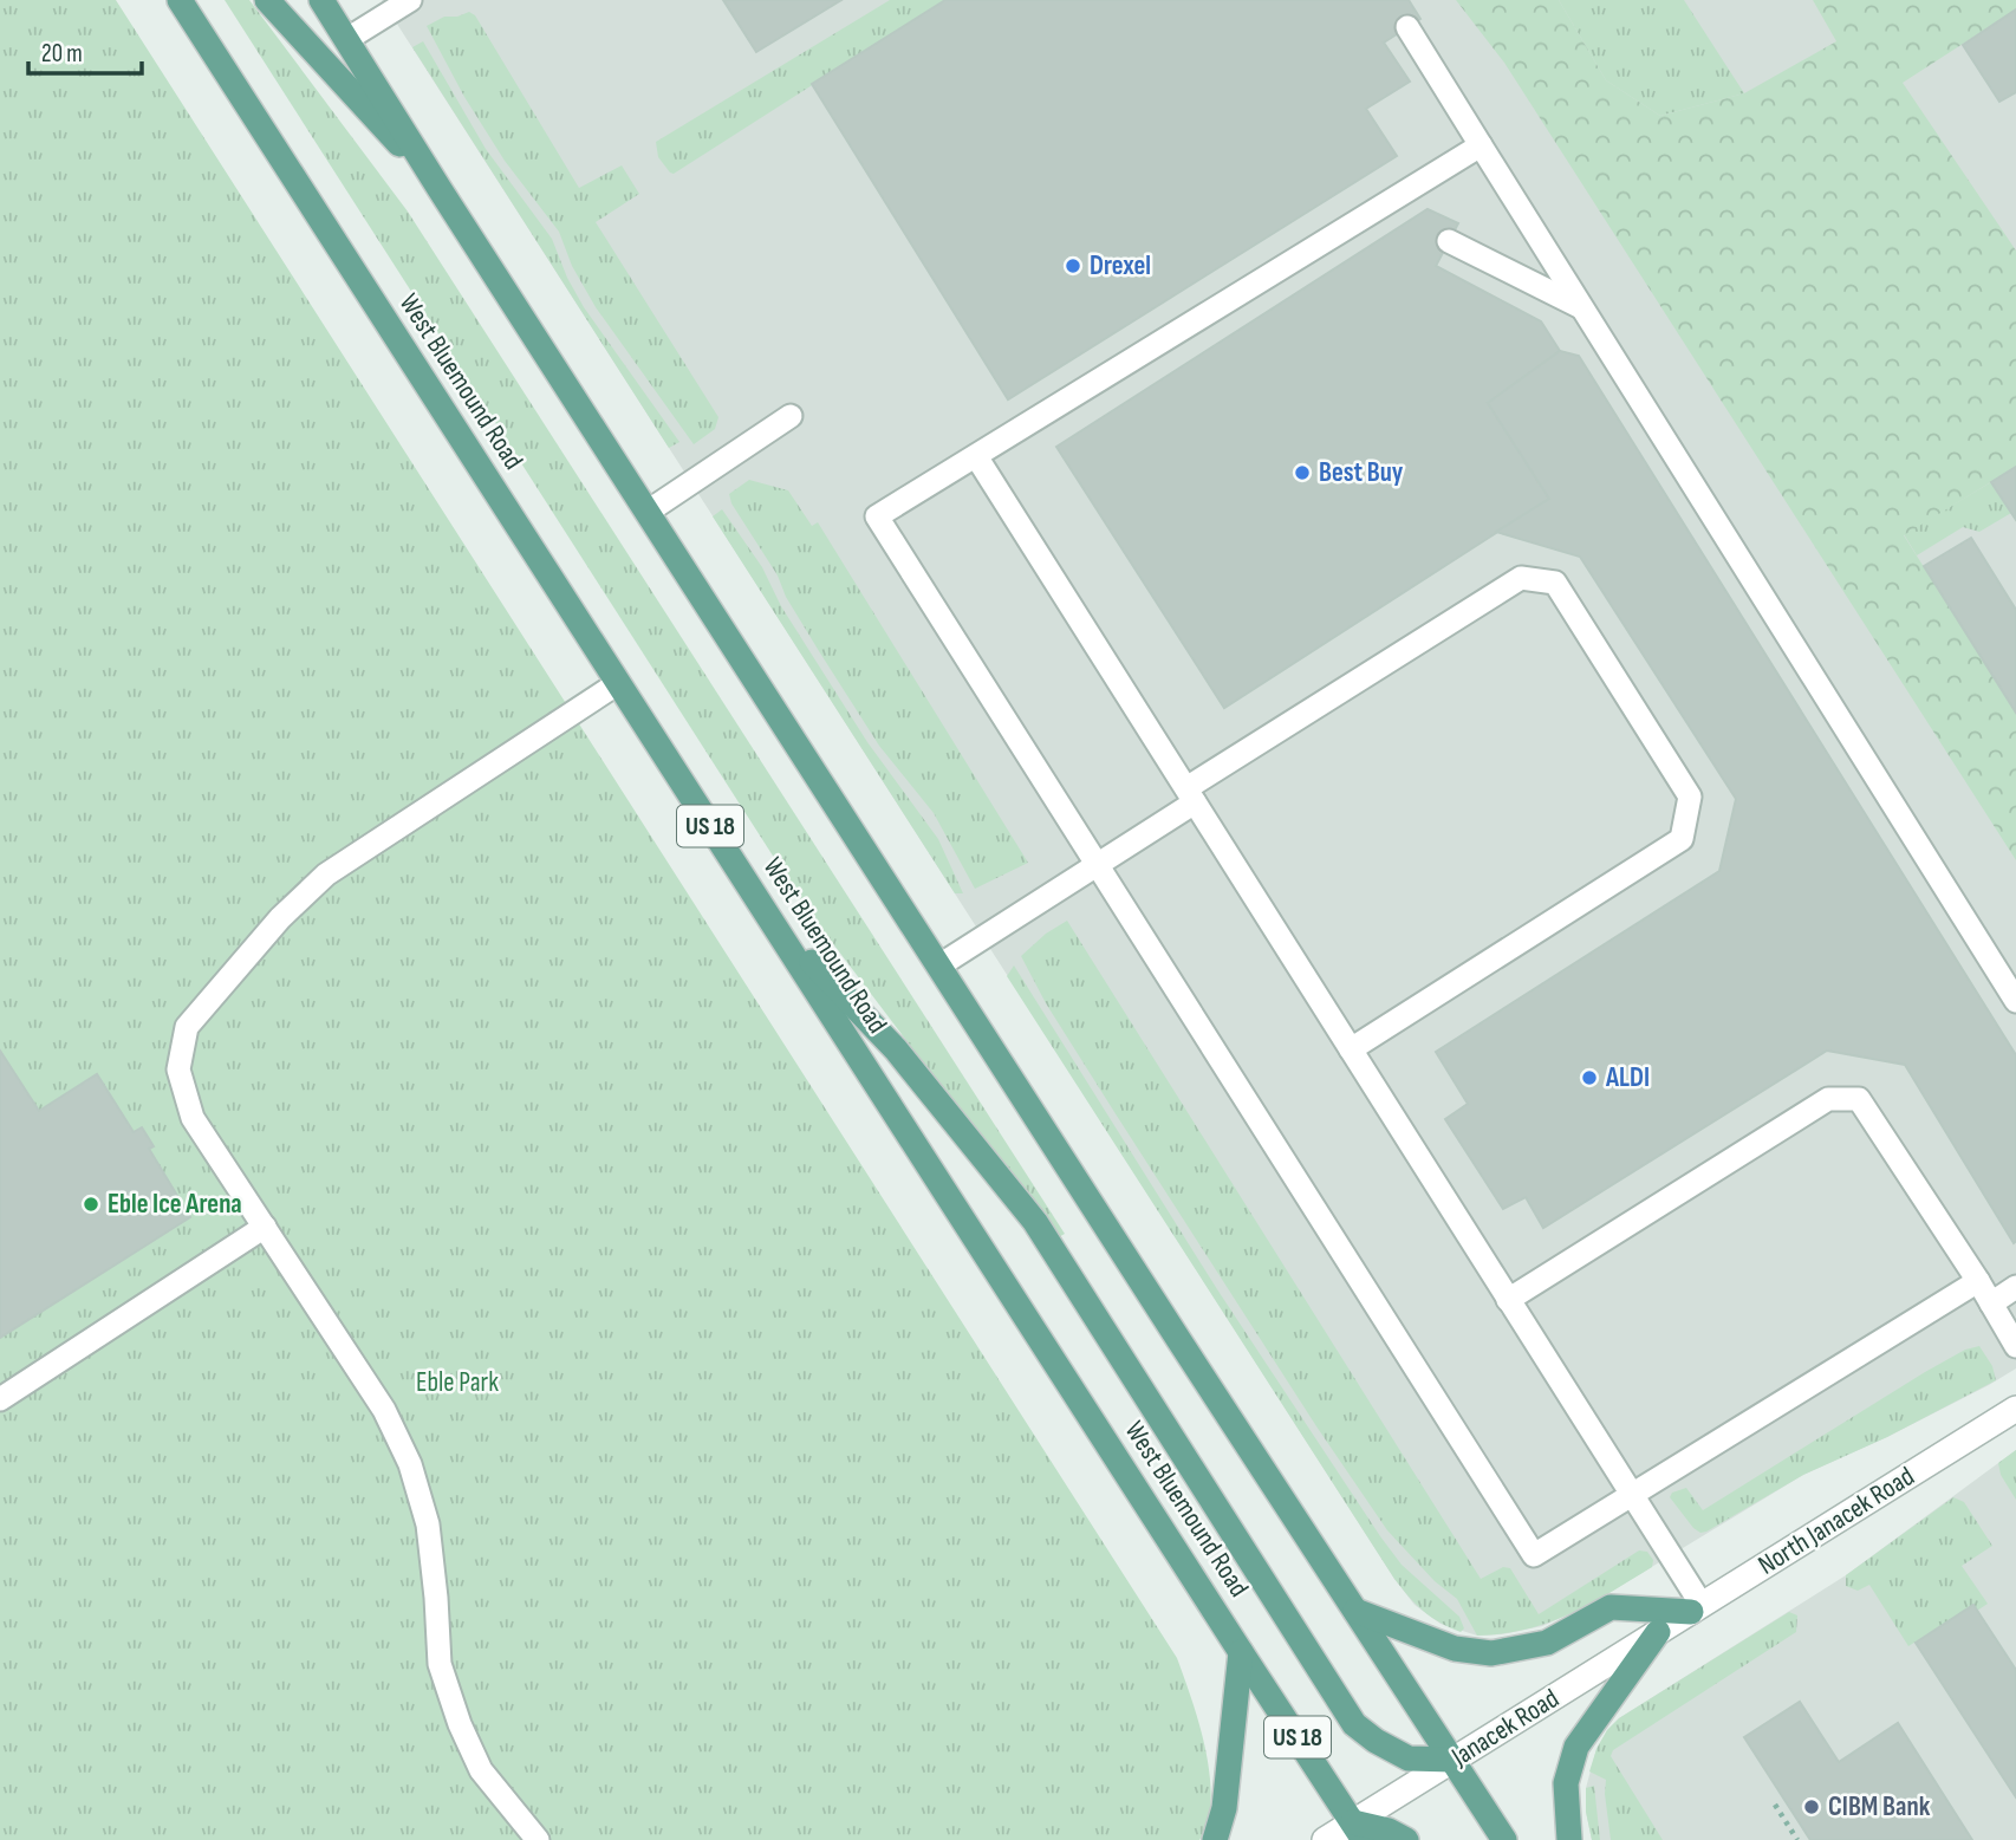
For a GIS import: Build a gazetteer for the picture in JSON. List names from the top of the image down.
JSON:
{
  "streets": {
    "main road": ["West Bluemound Road", "US 18"],
    "street": ["North Janacek Road", "Janacek Road"]
  },
  "crossings": [
    ["West Bluemound Road", "Janacek Road"],
    ["North Janacek Road", "Janacek Road"]
  ],
  "parks": ["Eble Park"],
  "places": [
    "Drexel",
    "Best Buy",
    "ALDI",
    "Eble Ice Arena",
    "CIBM Bank"
  ],
  "scale_bar": "20 m"
}
